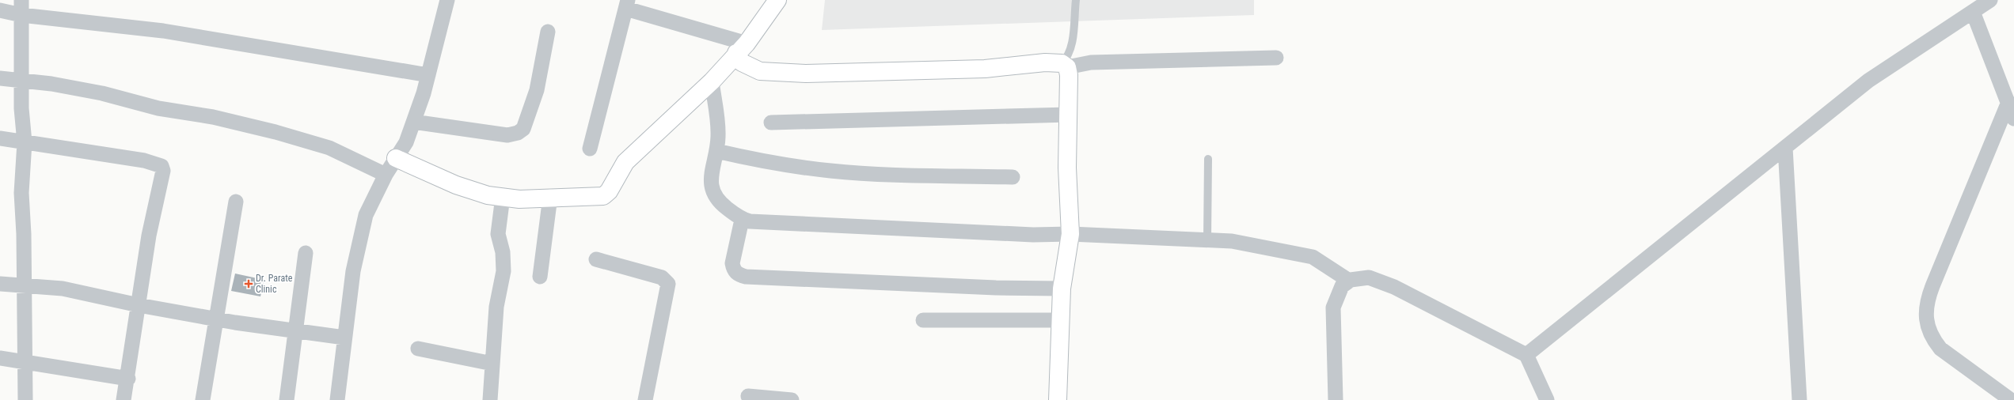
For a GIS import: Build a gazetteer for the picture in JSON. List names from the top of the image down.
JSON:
{
  "places": {
    "health": ["Dr. Parate Clinic"]
  }
}
